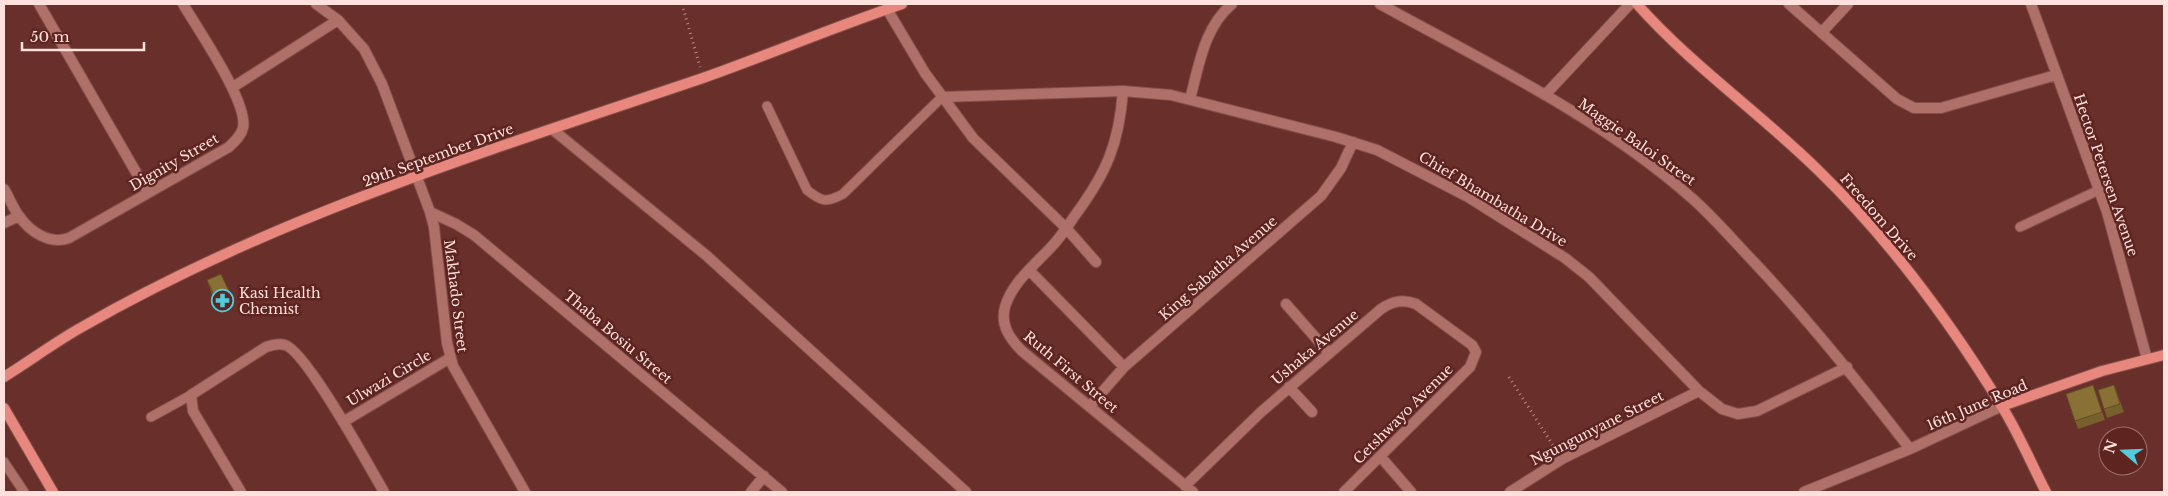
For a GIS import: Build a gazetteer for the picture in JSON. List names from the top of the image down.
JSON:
{
  "streets": {
    "street": [
      "Maggie Baloi Street",
      "29th September Drive",
      "Dignity Street",
      "Hector Petersen Avenue",
      "Chief Bhambatha Drive",
      "Freedom Drive",
      "King Sabatha Avenue",
      "Makhado Street",
      "Thaba Bosiu Street",
      "Ushaka Avenue",
      "Ruth First Street",
      "Ulwazi Circle",
      "16th June Road",
      "Cetshwayo Avenue",
      "Ngungunyane Street"
    ]
  },
  "crossings": [
    ["Maggie Baloi Street", "Chief Bhambatha Drive"],
    ["Maggie Baloi Street", "16th June Road"],
    ["29th September Drive", "Makhado Street"],
    ["Hector Petersen Avenue", "16th June Road"],
    ["Chief Bhambatha Drive", "King Sabatha Avenue"],
    ["Chief Bhambatha Drive", "Ngungunyane Street"],
    ["Freedom Drive", "16th June Road"],
    ["King Sabatha Avenue", "Ruth First Street"],
    ["Makhado Street", "Thaba Bosiu Street"],
    ["Makhado Street", "Ulwazi Circle"],
    ["Ushaka Avenue", "Ruth First Street"],
    ["Ushaka Avenue", "Cetshwayo Avenue"]
  ],
  "places": {
    "pharmacy": ["Kasi Health Chemist"]
  },
  "scale_bar": "50 m",
  "north": "left"
}
